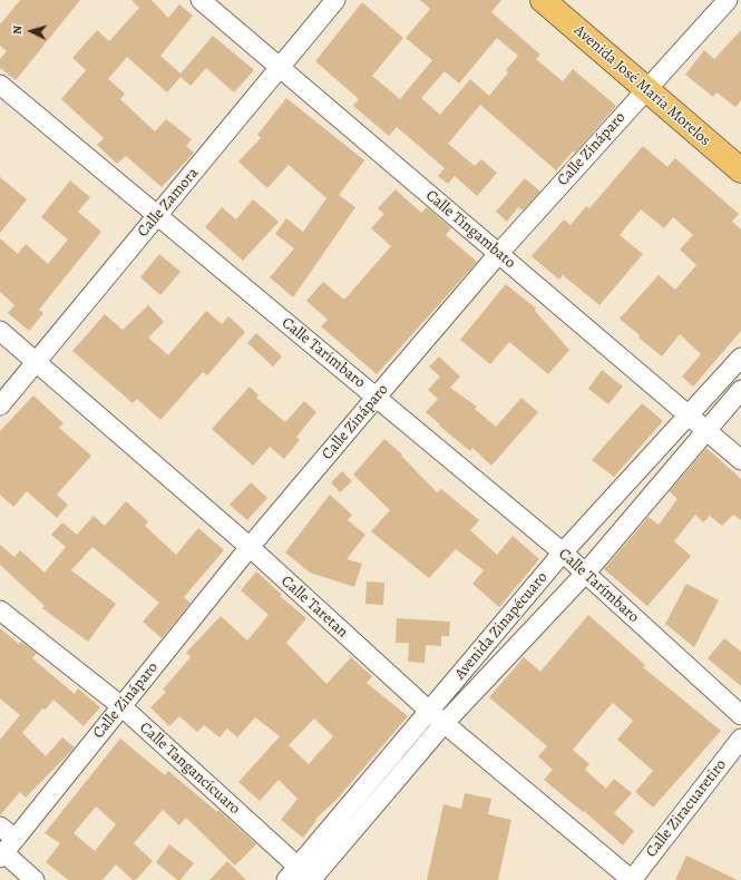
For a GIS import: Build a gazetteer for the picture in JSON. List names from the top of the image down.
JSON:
{
  "streets": {
    "main road": ["Avenida José María Morelos"],
    "street": [
      "Calle Zináparo",
      "Calle Zamora",
      "Calle Tingambato",
      "Calle Tarímbaro",
      "Calle Taretan",
      "Avenida Zinapécuaro",
      "Calle Tangancícuaro",
      "Calle Ziracuaretiro"
    ]
  },
  "crossings": [
    ["Avenida José María Morelos", "Calle Zináparo"],
    ["Calle Zináparo", "Calle Tingambato"],
    ["Calle Zináparo", "Calle Tarímbaro"],
    ["Calle Zináparo", "Calle Taretan"],
    ["Calle Zináparo", "Calle Tangancícuaro"],
    ["Calle Zamora", "Calle Tingambato"],
    ["Calle Zamora", "Calle Tarímbaro"],
    ["Calle Zamora", "Calle Taretan"],
    ["Calle Tingambato", "Avenida Zinapécuaro"],
    ["Calle Tarímbaro", "Avenida Zinapécuaro"],
    ["Calle Taretan", "Avenida Zinapécuaro"],
    ["Calle Taretan", "Calle Ziracuaretiro"],
    ["Avenida Zinapécuaro", "Calle Tangancícuaro"]
  ],
  "north": "left"
}
